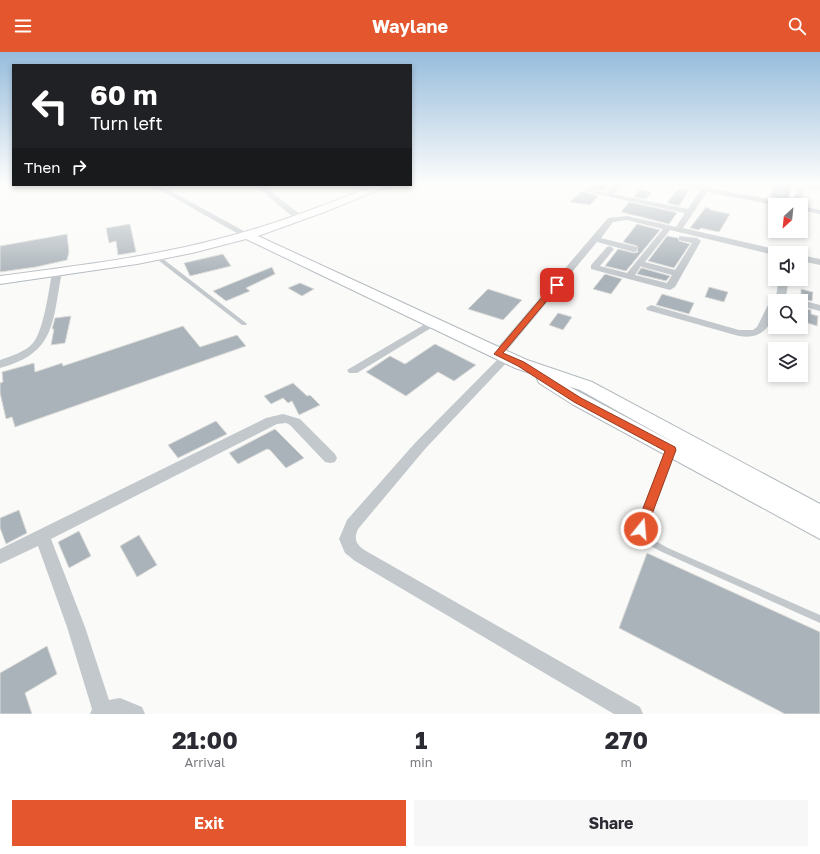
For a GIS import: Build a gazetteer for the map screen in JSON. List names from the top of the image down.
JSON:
{
  "north": "bottom left",
  "page": {
    "header": "Waylane",
    "turn": ["60 m", "Turn left"],
    "then": "Then",
    "eta": [
      "21:00",
      "Arrival",
      "1",
      "min",
      "270",
      "m"
    ],
    "buttons": ["Exit", "Share"]
  }
}
